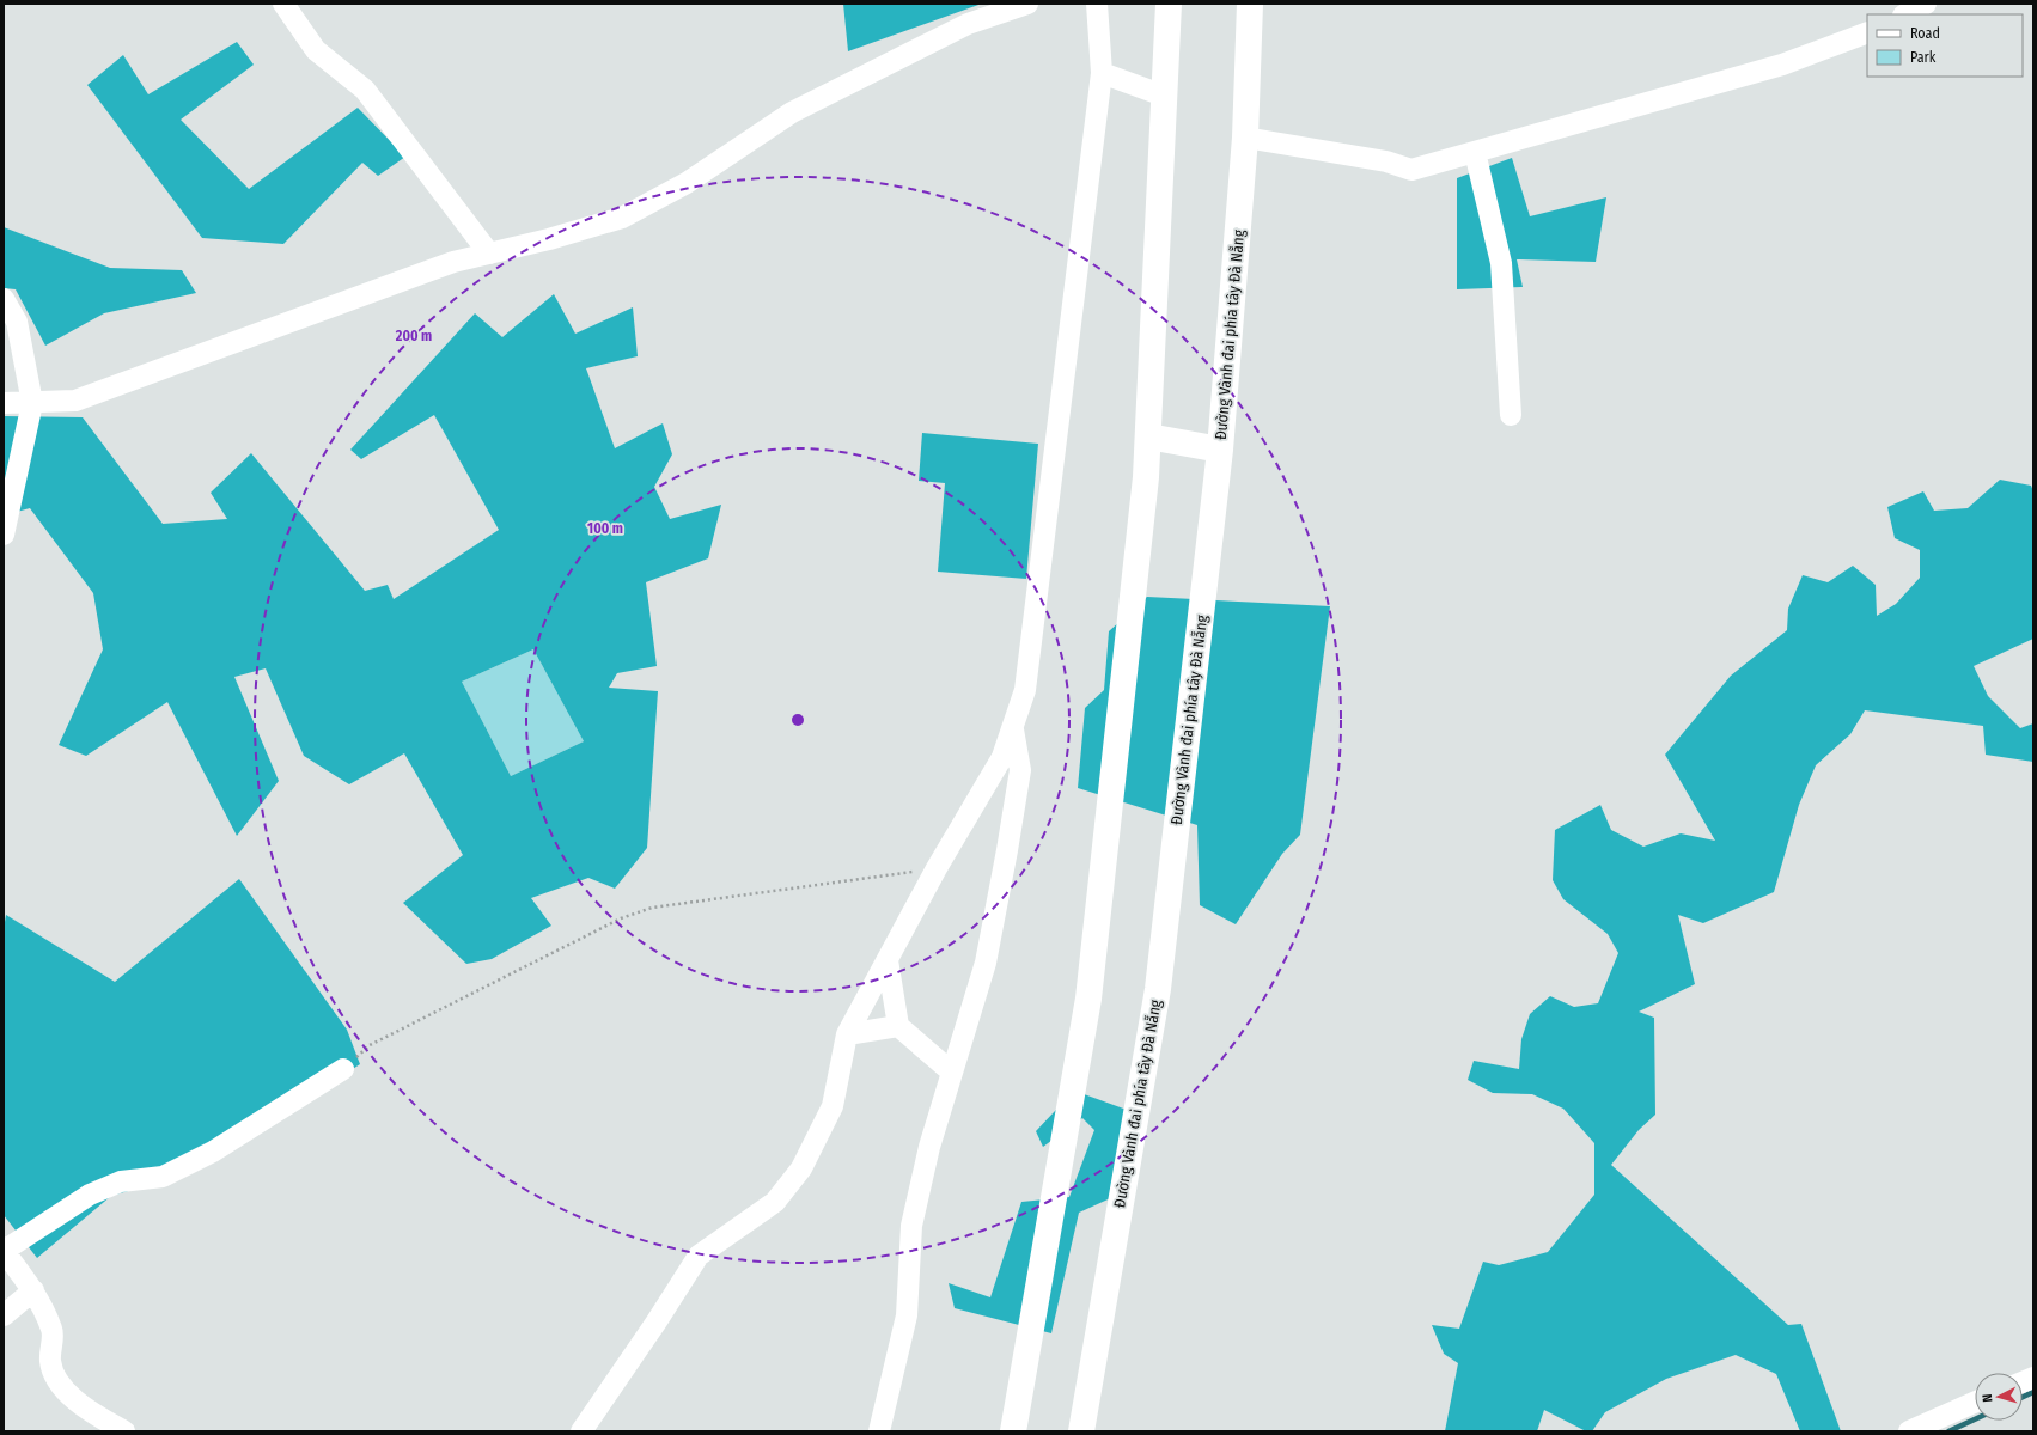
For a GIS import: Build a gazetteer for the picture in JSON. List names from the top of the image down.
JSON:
{
  "streets": {
    "main road": ["Đường Vành đai phía tây Đà Nẵng"]
  },
  "legend": ["Road", "Park"],
  "north": "left",
  "rings": ["200 m", "100 m"]
}
